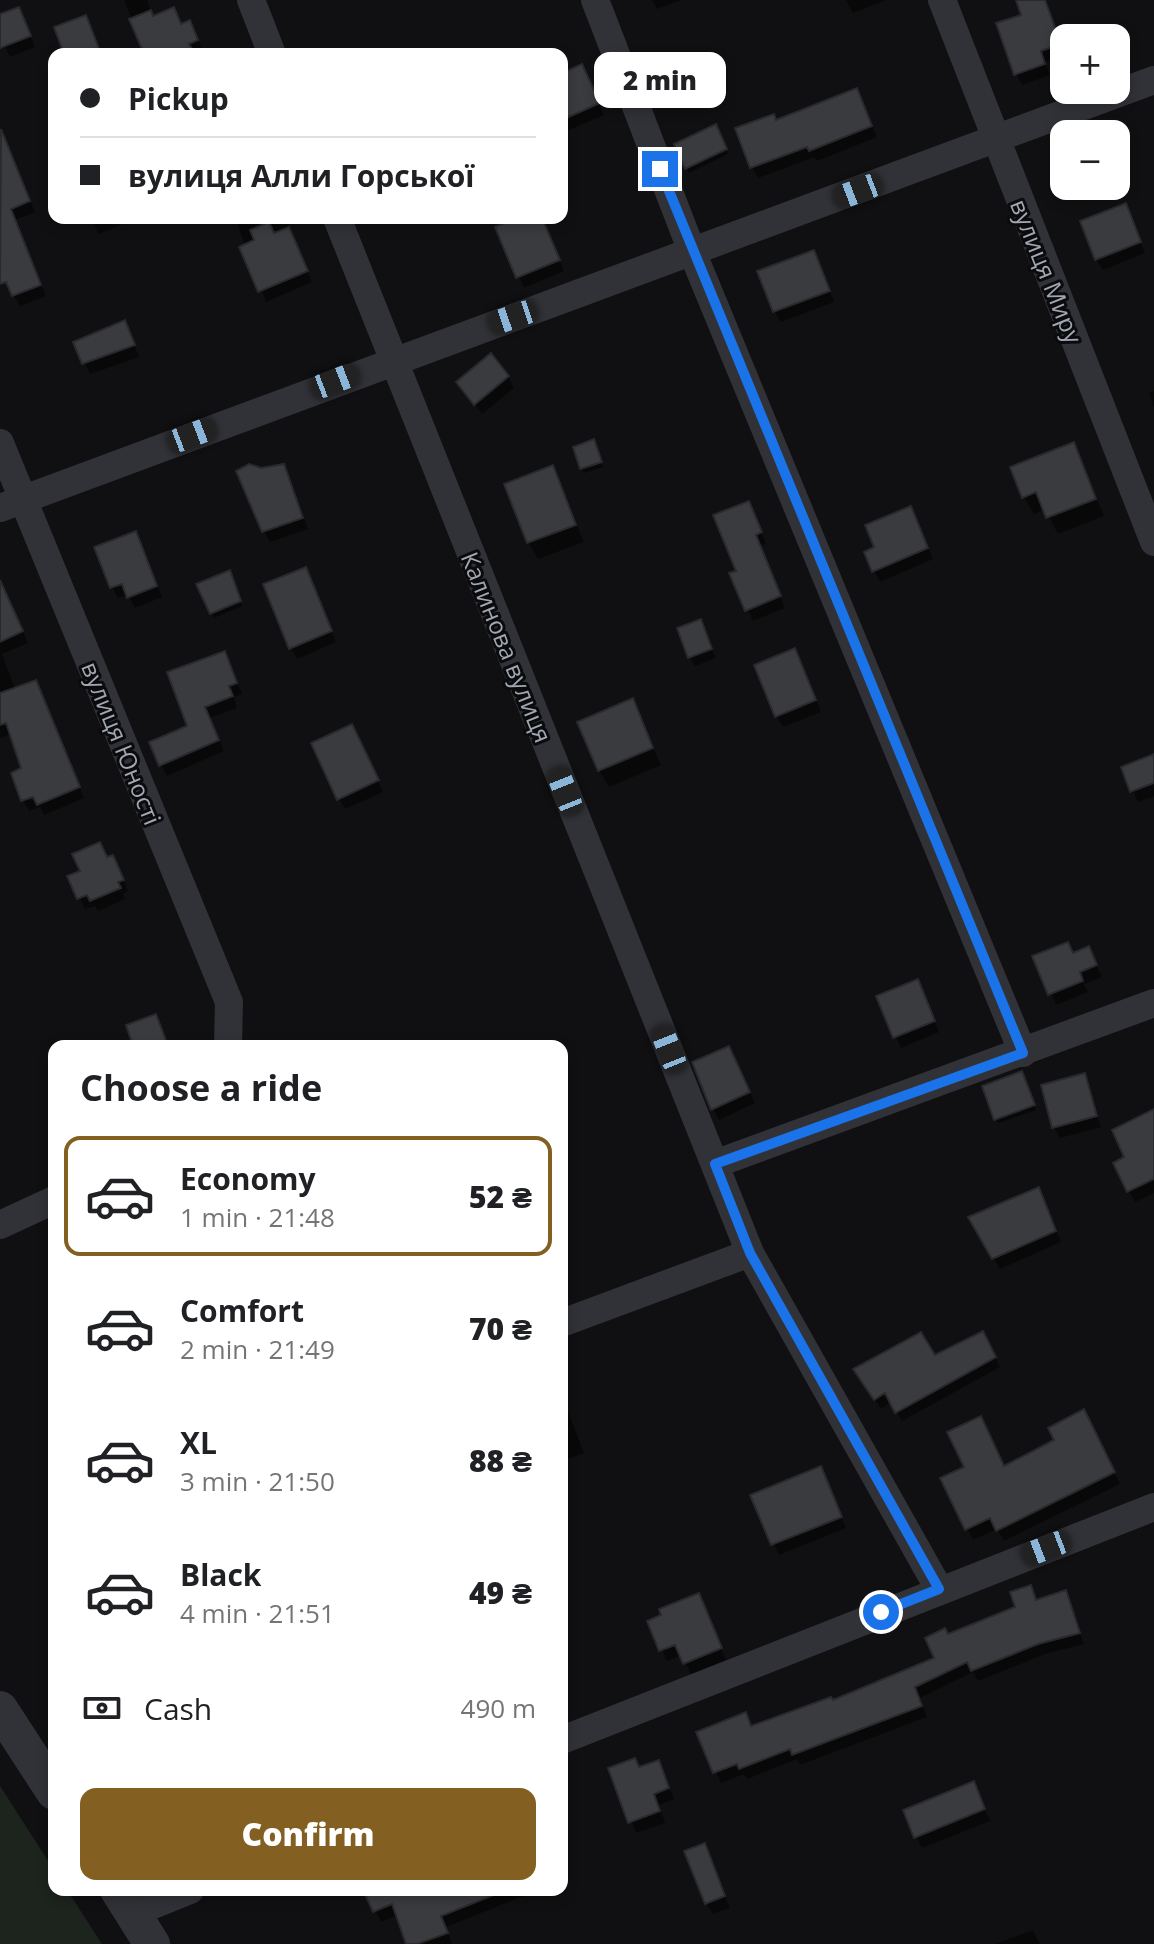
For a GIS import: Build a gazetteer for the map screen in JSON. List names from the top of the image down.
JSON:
{
  "streets": {
    "street": ["вулиця Миру", "Калинова вулиця", "вулиця Юності"]
  },
  "page": {
    "map_buttons": ["+", "−"],
    "banner": ["Pickup", "вулиця Алли Горської"],
    "bubble": "2 min",
    "heading": "Choose a ride",
    "list": [
      {
        "name": "Economy",
        "note": "1 min · 21:48",
        "value": "52 ₴"
      },
      {
        "name": "Comfort",
        "note": "2 min · 21:49",
        "value": "70 ₴"
      },
      {
        "name": "XL",
        "note": "3 min · 21:50",
        "value": "88 ₴"
      },
      {
        "name": "Black",
        "note": "4 min · 21:51",
        "value": "49 ₴"
      }
    ],
    "pay": ["Cash", "490 m"],
    "buttons": "Confirm"
  }
}
